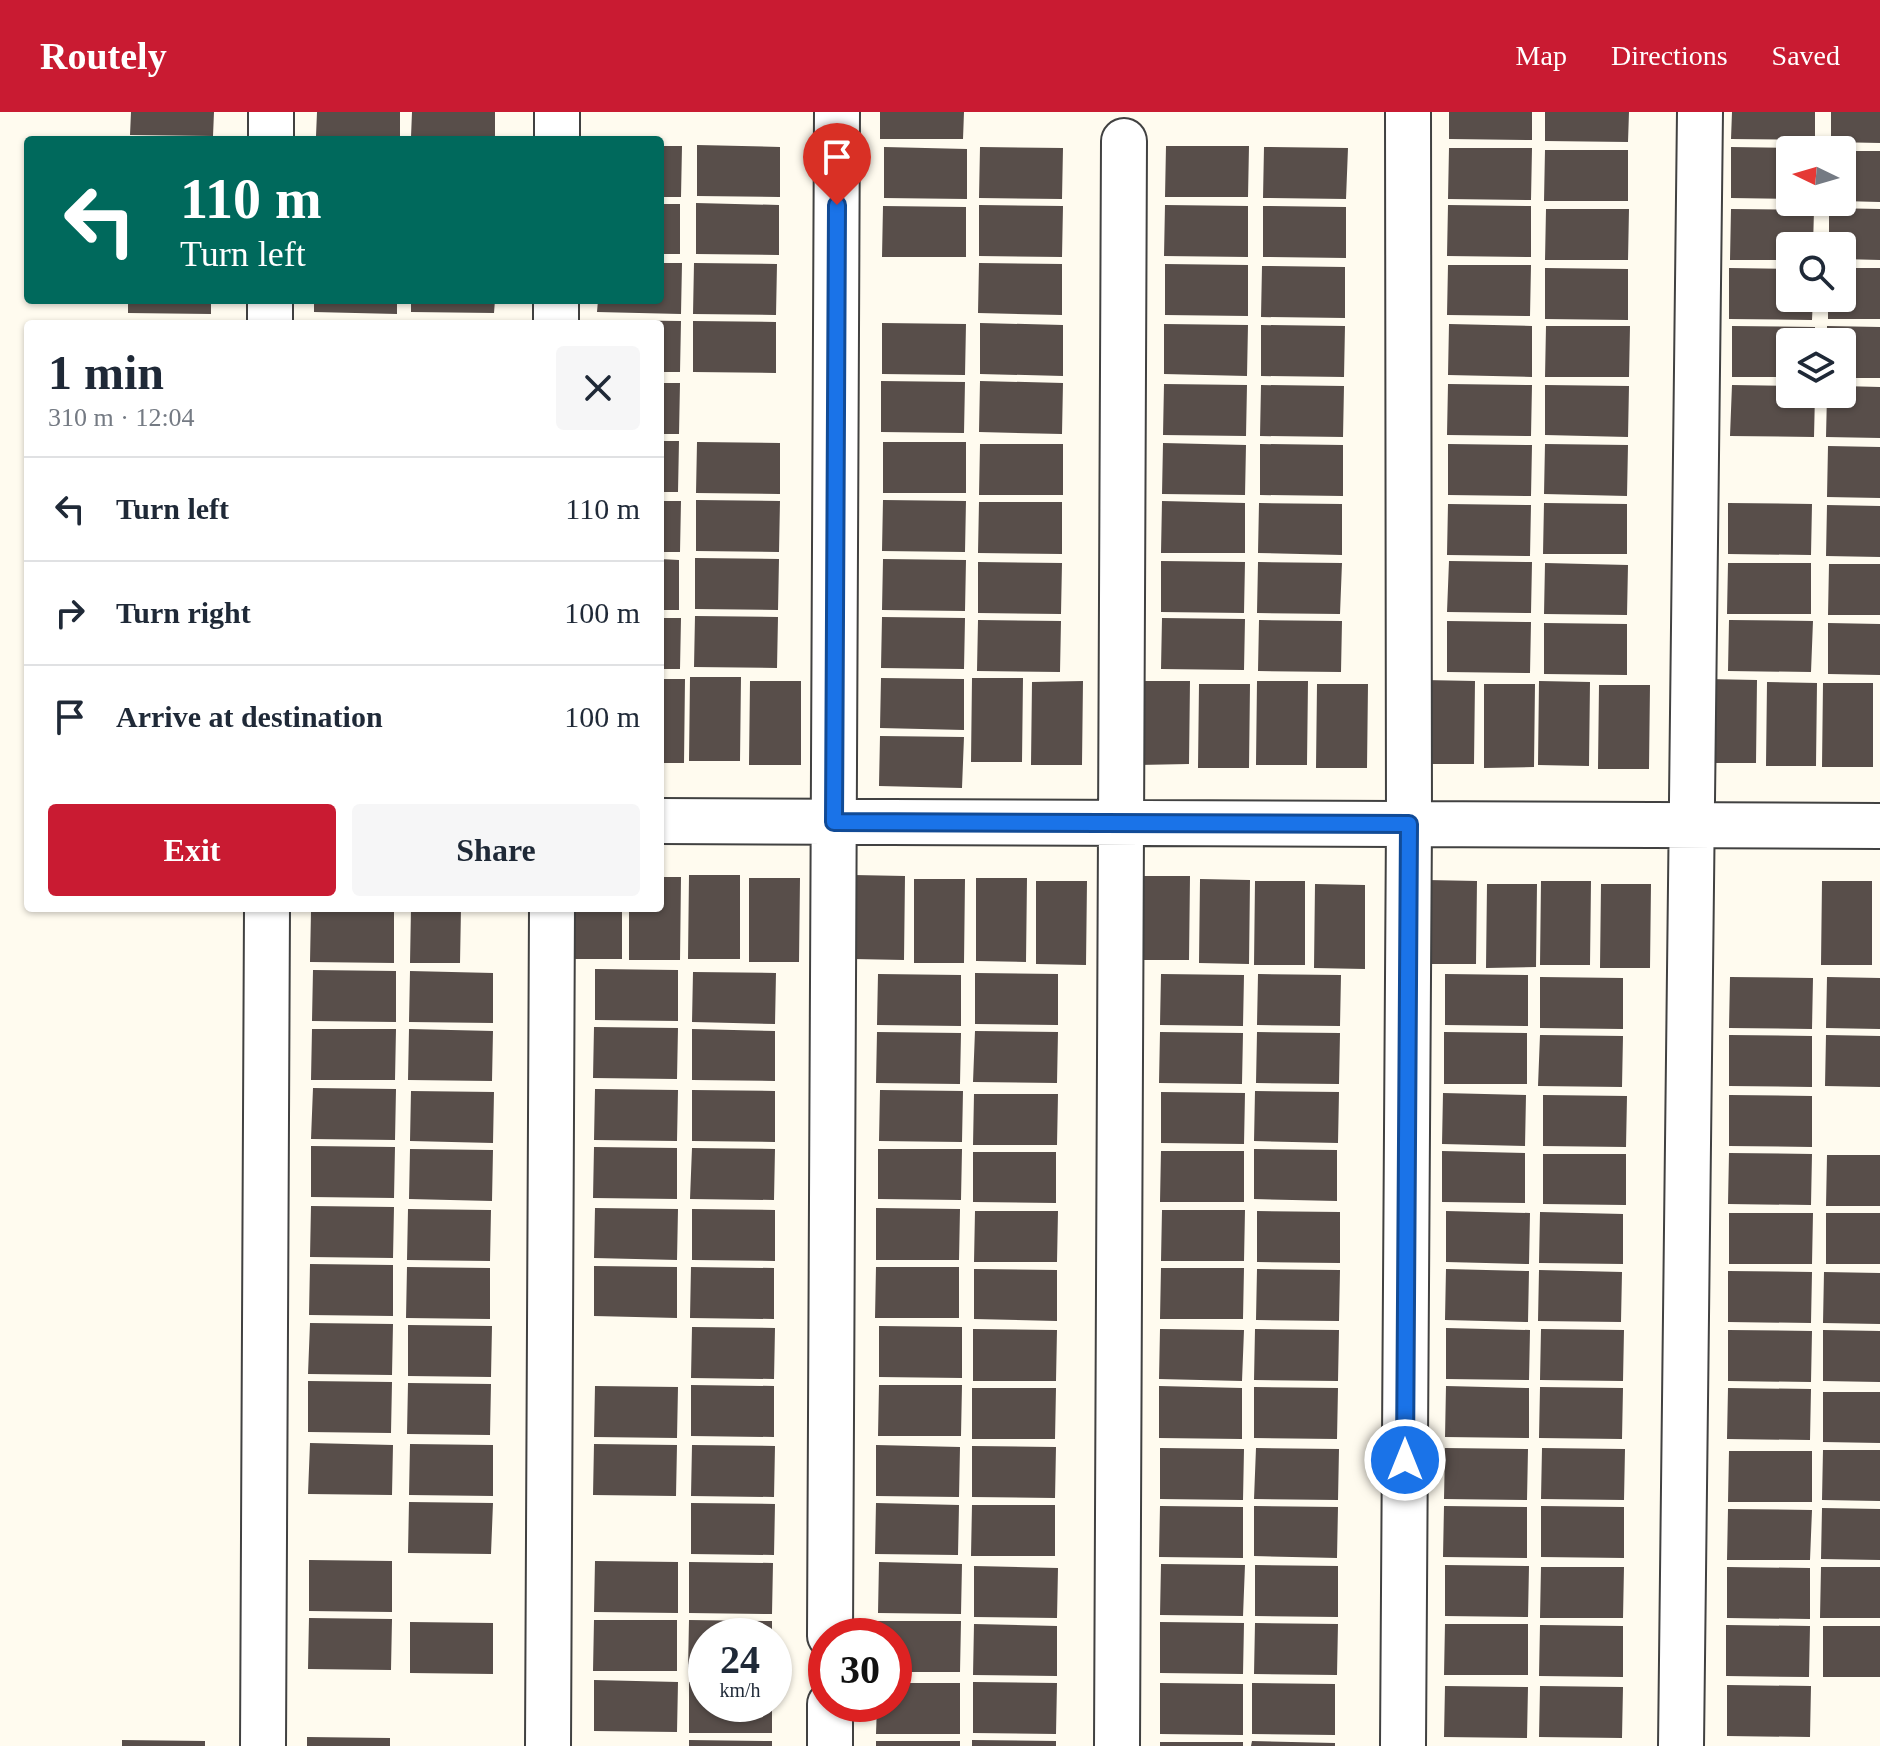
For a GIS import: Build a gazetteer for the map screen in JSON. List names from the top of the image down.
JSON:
{
  "north": "left",
  "page": {
    "header": "Routely",
    "nav": ["Map", "Directions", "Saved"],
    "turn": ["110 m", "Turn left"],
    "heading": ["1 min", "310 m · 12:04"],
    "list": [
      {
        "name": "Turn left",
        "value": "110 m"
      },
      {
        "name": "Turn right",
        "value": "100 m"
      },
      {
        "name": "Arrive at destination",
        "value": "100 m"
      }
    ],
    "buttons": ["Exit", "Share"],
    "speed": "24 km/h",
    "limit": "30"
  }
}
